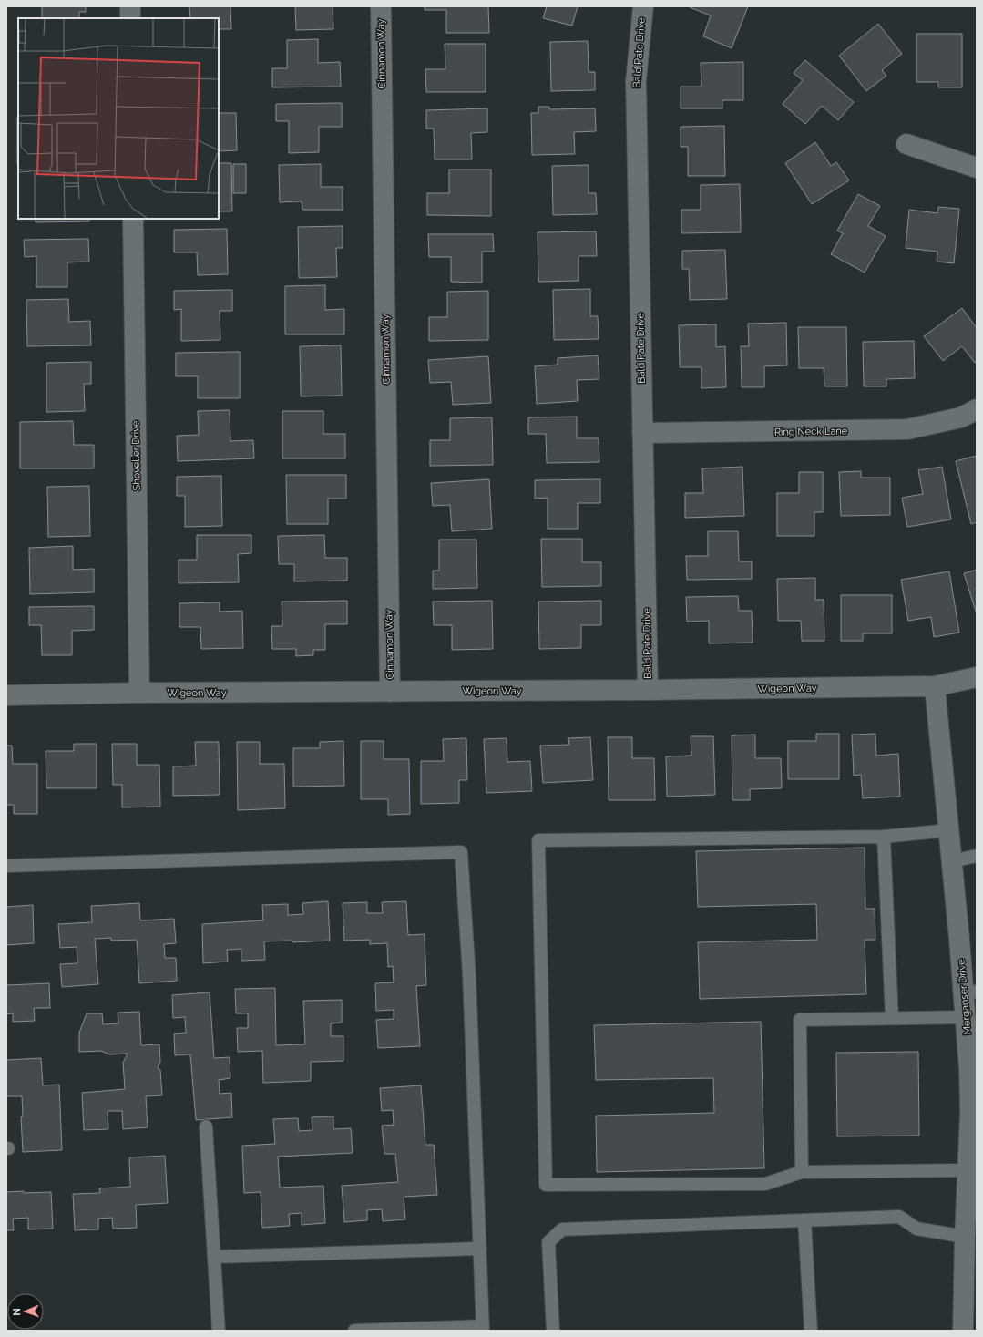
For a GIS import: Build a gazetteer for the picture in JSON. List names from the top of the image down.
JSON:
{
  "streets": {
    "street": [
      "Bald Pate Drive",
      "Cinnamon Way",
      "Ring Neck Lane",
      "Shoveller Drive",
      "Wigeon Way",
      "Merganser Drive"
    ]
  },
  "crossings": [
    ["Bald Pate Drive", "Ring Neck Lane"],
    ["Bald Pate Drive", "Wigeon Way"],
    ["Cinnamon Way", "Wigeon Way"],
    ["Shoveller Drive", "Wigeon Way"],
    ["Wigeon Way", "Merganser Drive"]
  ],
  "north": "left"
}
